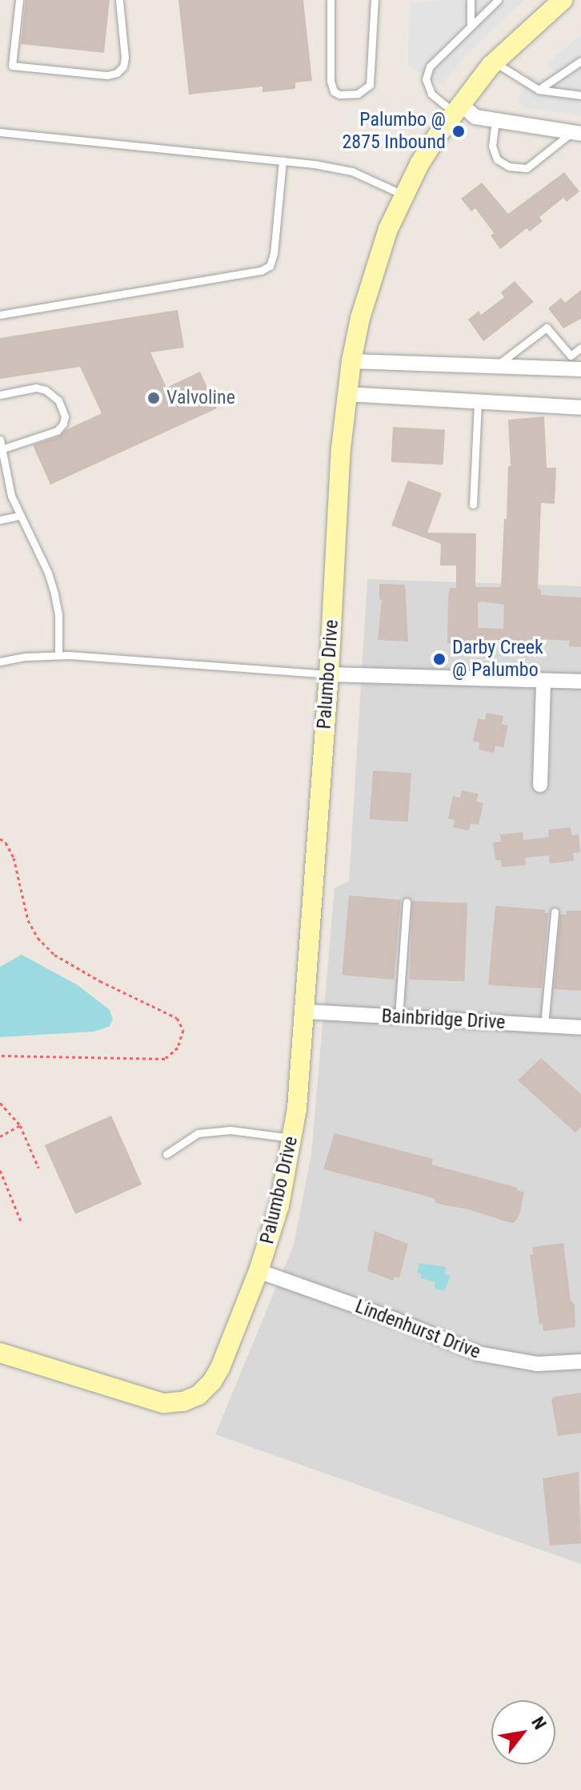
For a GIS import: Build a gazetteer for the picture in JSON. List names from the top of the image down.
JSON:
{
  "streets": {
    "street": ["Palumbo Drive", "Bainbridge Drive", "Lindenhurst Drive"]
  },
  "crossings": [
    ["Palumbo Drive", "Bainbridge Drive"],
    ["Palumbo Drive", "Lindenhurst Drive"]
  ],
  "places": ["Palumbo @ 2875 Inbound", "Valvoline", "Darby Creek @ Palumbo"],
  "north": "top right"
}
